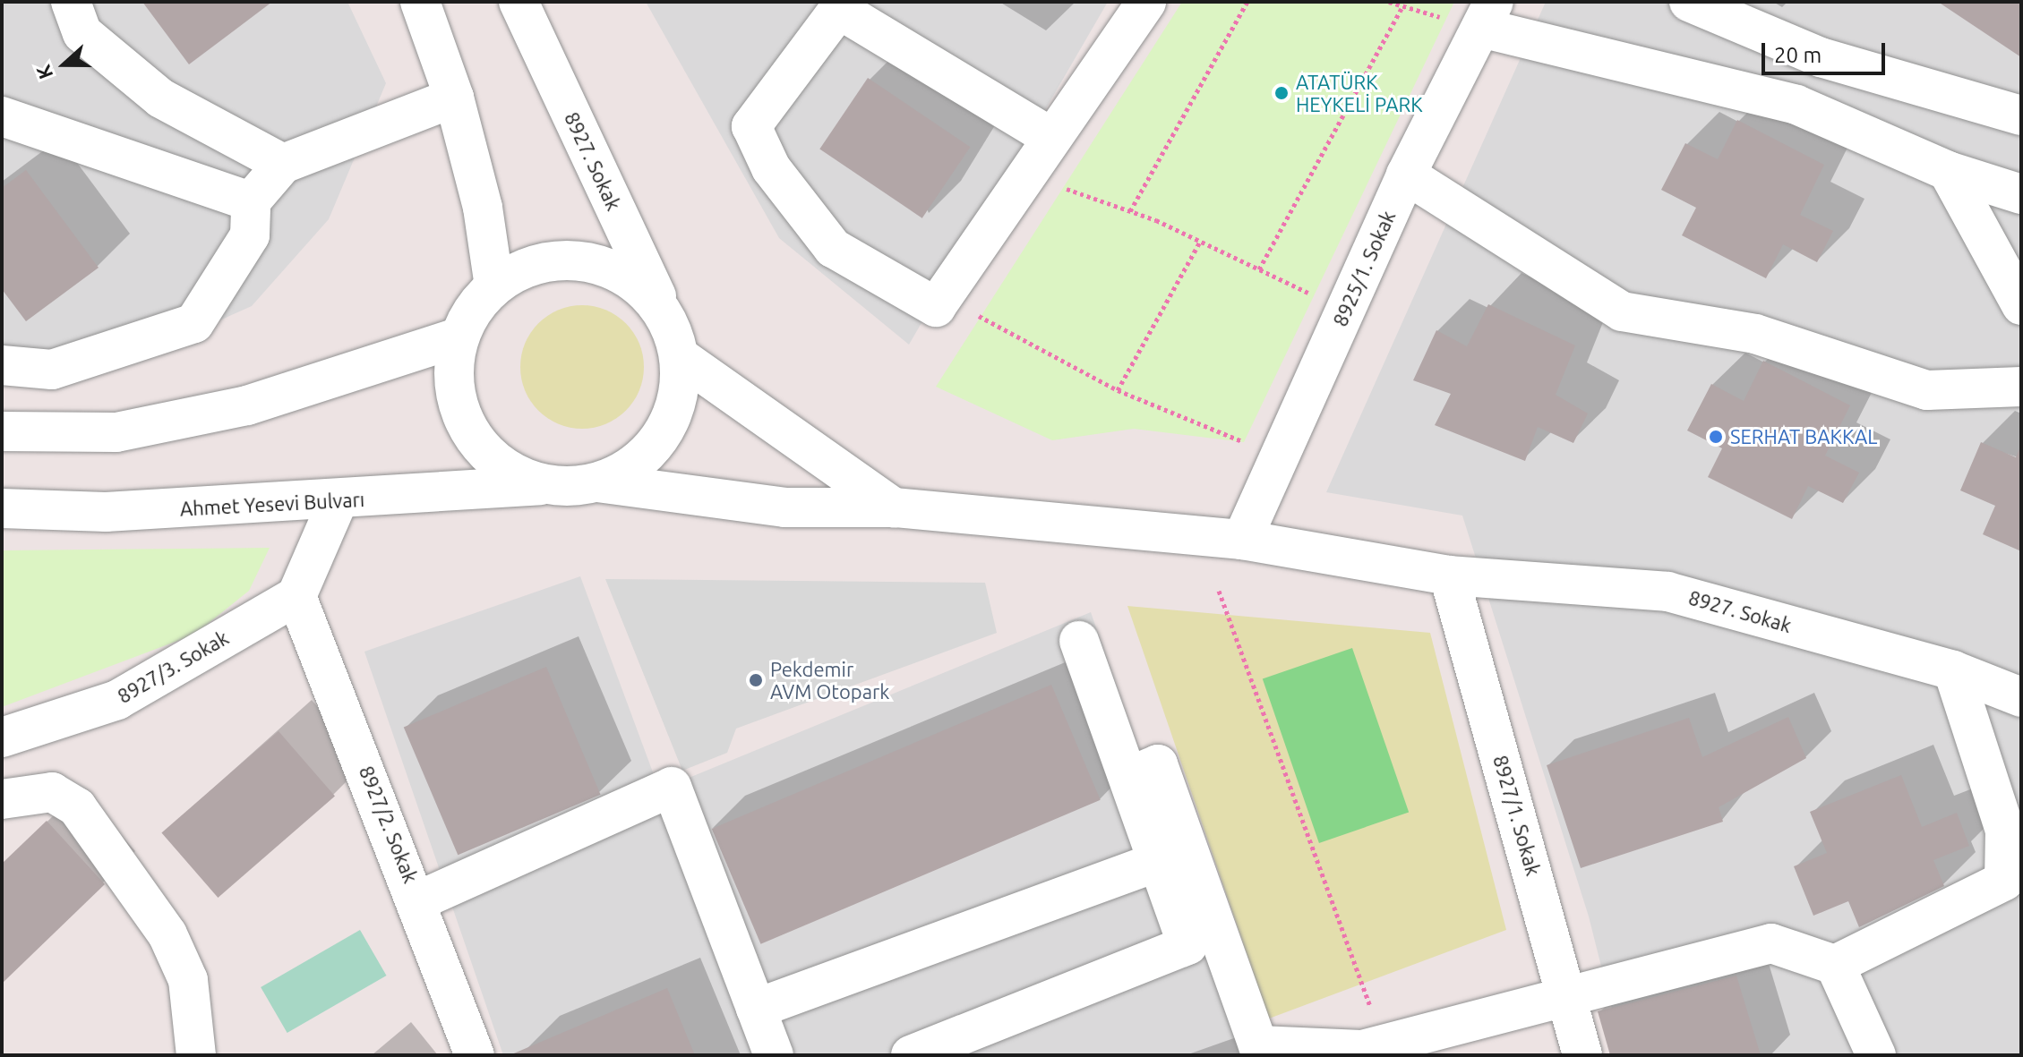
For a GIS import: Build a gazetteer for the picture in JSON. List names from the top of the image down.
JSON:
{
  "streets": {
    "street": [
      "8927. Sokak",
      "8925/1. Sokak",
      "Ahmet Yesevi Bulvarı",
      "8927/3. Sokak",
      "8927/1. Sokak",
      "8927/2. Sokak"
    ]
  },
  "crossings": [
    ["8927. Sokak", "8925/1. Sokak"],
    ["8927. Sokak", "Ahmet Yesevi Bulvarı"],
    ["8927. Sokak", "8927/1. Sokak"],
    ["8927/3. Sokak", "8927/2. Sokak"]
  ],
  "places": ["ATATÜRK HEYKELİ PARK", "SERHAT BAKKAL", "Pekdemir AVM Otopark"],
  "scale_bar": "20 m",
  "north": "left"
}
